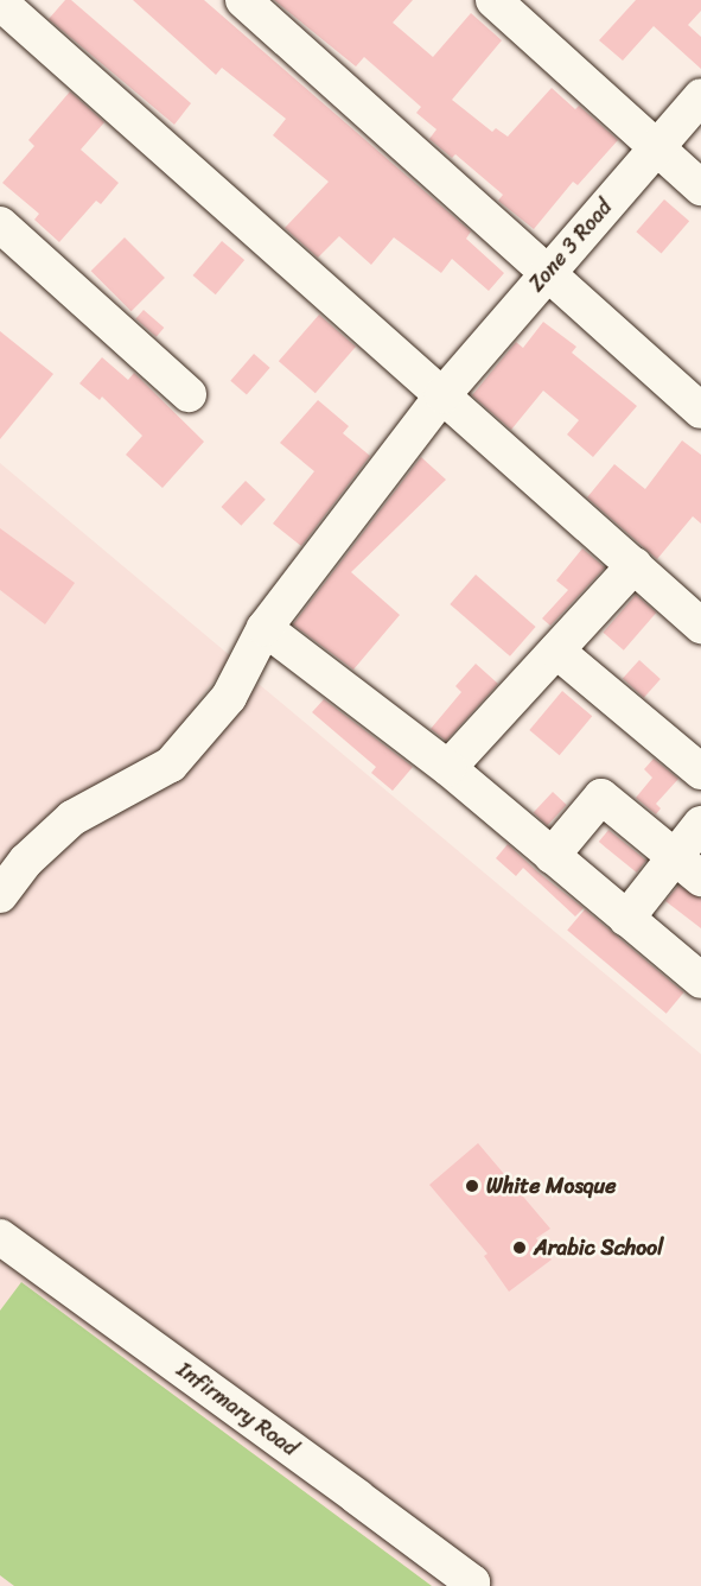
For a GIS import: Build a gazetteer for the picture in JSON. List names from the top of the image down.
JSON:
{
  "streets": {
    "street": ["Zone 3 Road", "Infirmary Road"]
  },
  "places": ["White Mosque", "Arabic School"]
}
